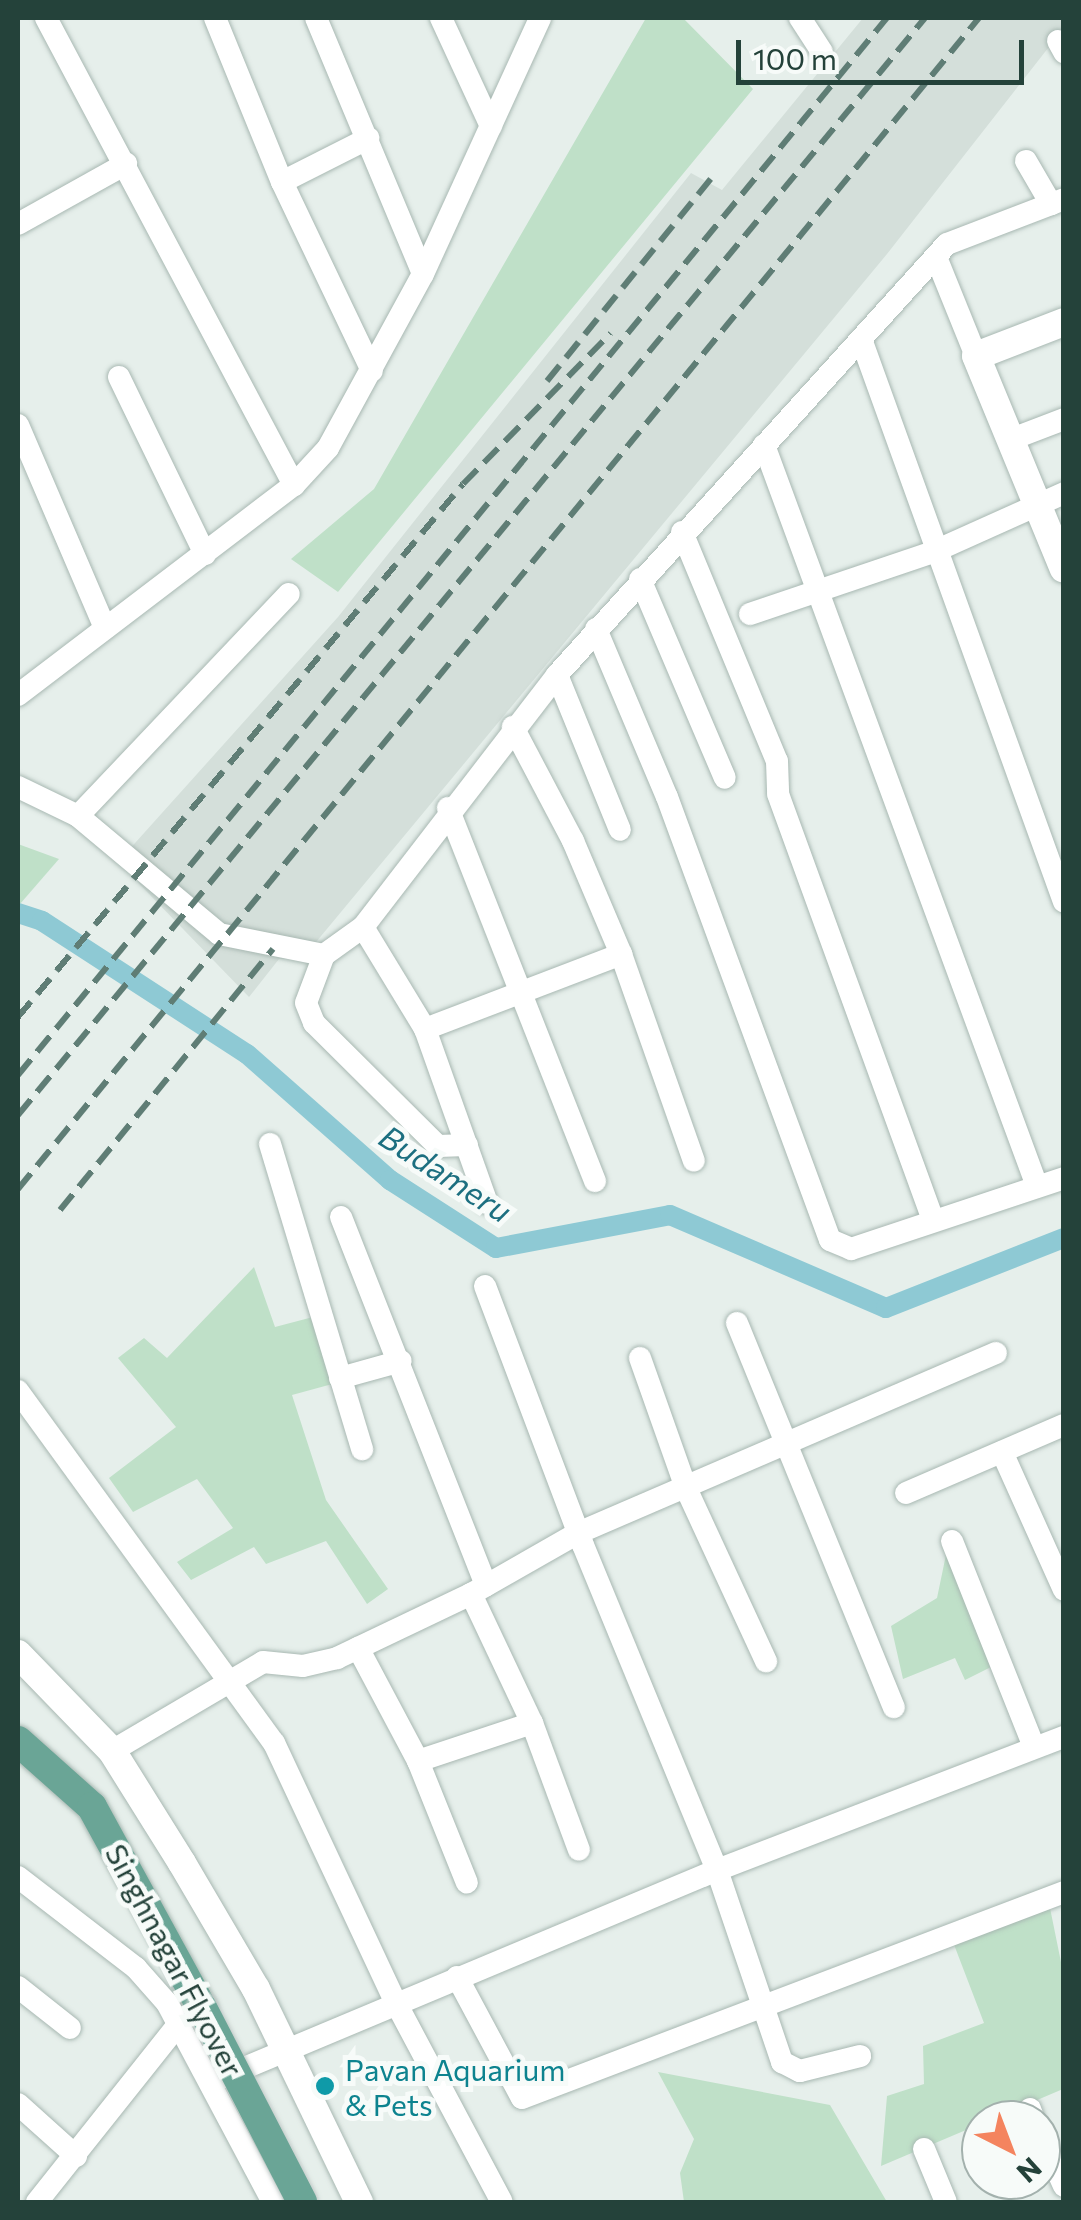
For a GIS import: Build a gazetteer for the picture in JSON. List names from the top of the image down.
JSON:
{
  "streets": {
    "main road": ["Singhnagar Flyover"]
  },
  "water": ["Budameru"],
  "places": ["Pavan Aquarium & Pets"],
  "scale_bar": "100 m",
  "north": "bottom right"
}
